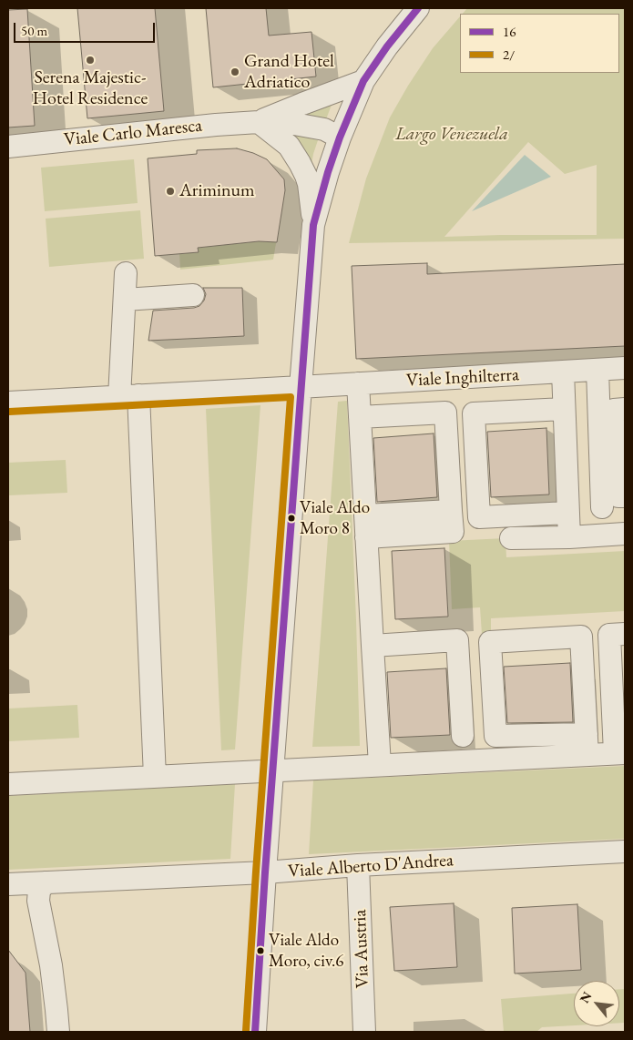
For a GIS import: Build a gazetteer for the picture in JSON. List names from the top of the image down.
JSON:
{
  "streets": {
    "street": [
      "Viale Carlo Maresca",
      "Viale Inghilterra",
      "Viale Alberto D'Andrea",
      "Via Austria"
    ]
  },
  "crossings": [
    ["Viale Alberto D'Andrea", "Via Austria"]
  ],
  "parks": ["Largo Venezuela"],
  "places": [
    "Serena Majestic- Hotel Residence",
    "Grand Hotel Adriatico",
    "Ariminum",
    "Viale Aldo Moro 8",
    "Viale Aldo Moro, civ.6"
  ],
  "lines": ["transit line 16", "transit line 2/"],
  "legend": ["16", "2/"],
  "scale_bar": "50 m",
  "north": "top left"
}
